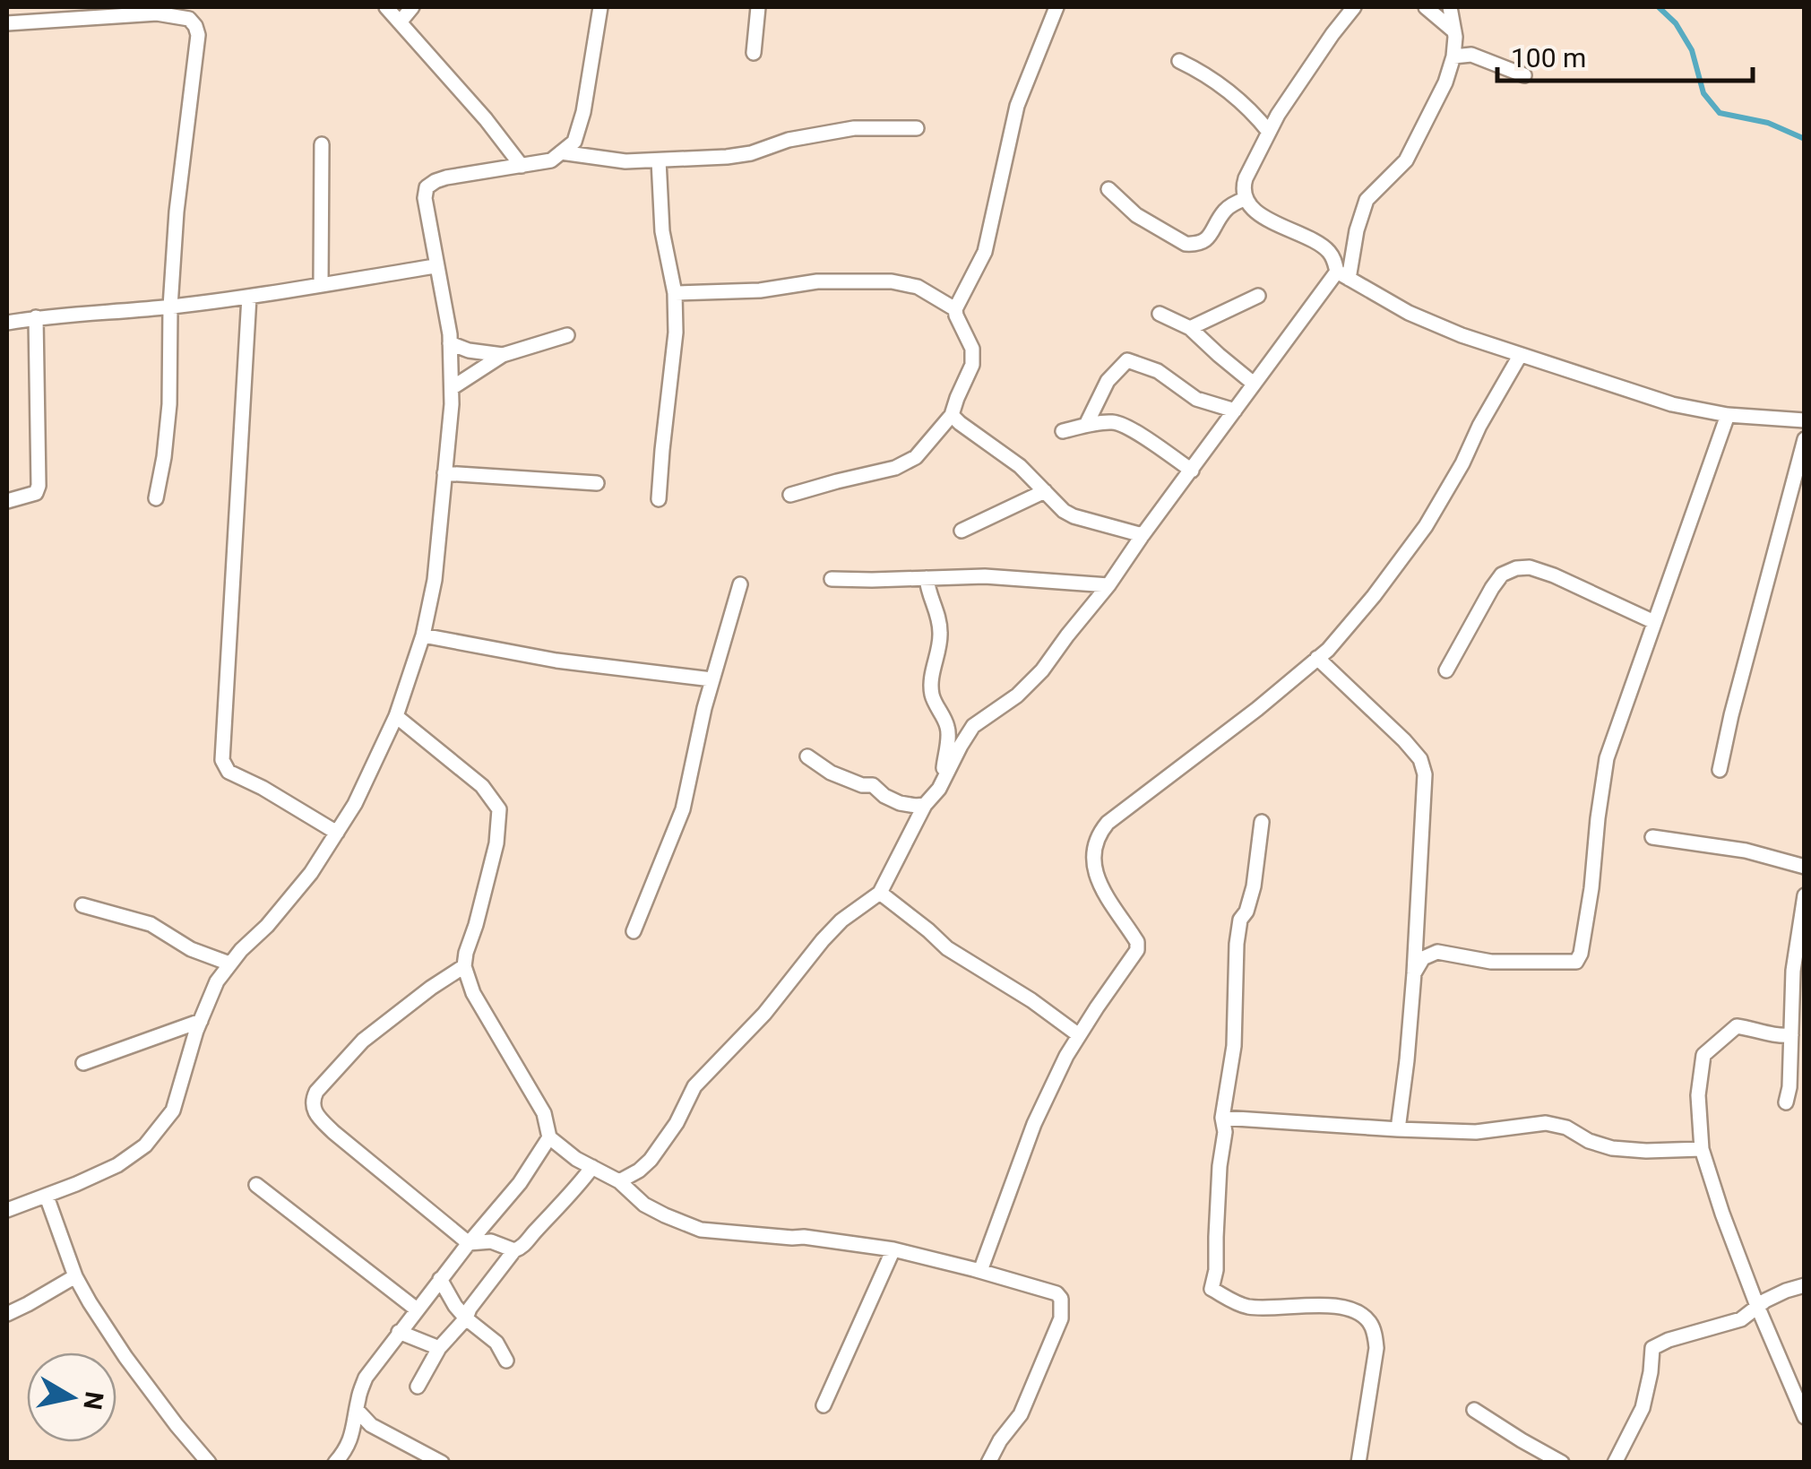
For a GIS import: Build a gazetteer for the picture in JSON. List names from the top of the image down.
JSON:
{
  "scale_bar": "100 m",
  "north": "right"
}
